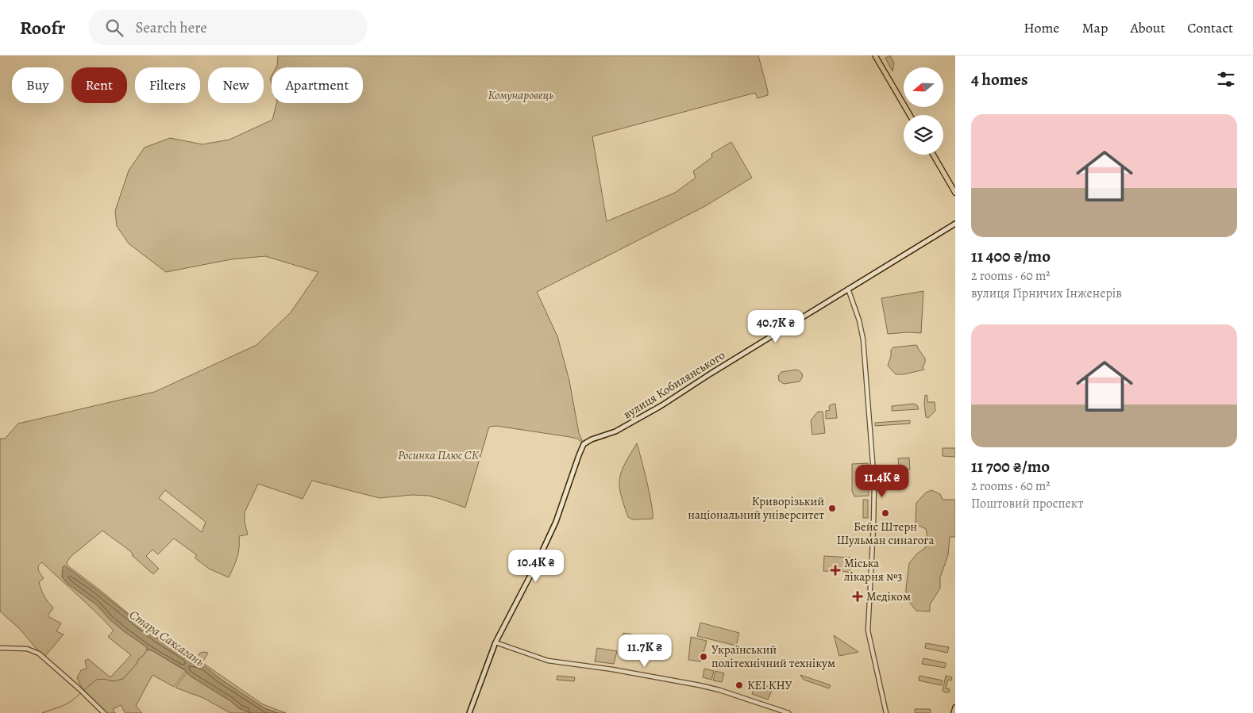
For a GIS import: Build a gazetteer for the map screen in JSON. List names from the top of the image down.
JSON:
{
  "streets": {
    "main road": ["вулиця Кобилянського"]
  },
  "water": ["Стара Саксагань"],
  "parks": ["Комунаровець", "Росинка Плюс СК"],
  "places": {
    "other": [
      "Криворізький національний університет",
      "Бейс Штерн Шульман синагога",
      "Український політехнічний технікум",
      "КЕІ КНУ"
    ],
    "health": ["Міська лікарня №3", "Медіком"]
  },
  "north": "left",
  "page": {
    "header": "Roofr",
    "search": "Search here",
    "nav": [
      "Home",
      "Map",
      "About",
      "Contact"
    ],
    "heading": "4 homes",
    "chip": [
      "Buy",
      "Rent",
      "Filters",
      "New",
      "Apartment"
    ],
    "list": [
      {
        "name": "11 400 ₴/mo",
        "note": "2 rooms · 60 m² · вулиця Гірничих Інженерів"
      },
      {
        "name": "11 700 ₴/mo",
        "note": "2 rooms · 60 m² · Поштовий проспект"
      }
    ],
    "price": [
      "40.7K ₴",
      "11.4K ₴",
      "10.4K ₴",
      "11.7K ₴"
    ]
  }
}
